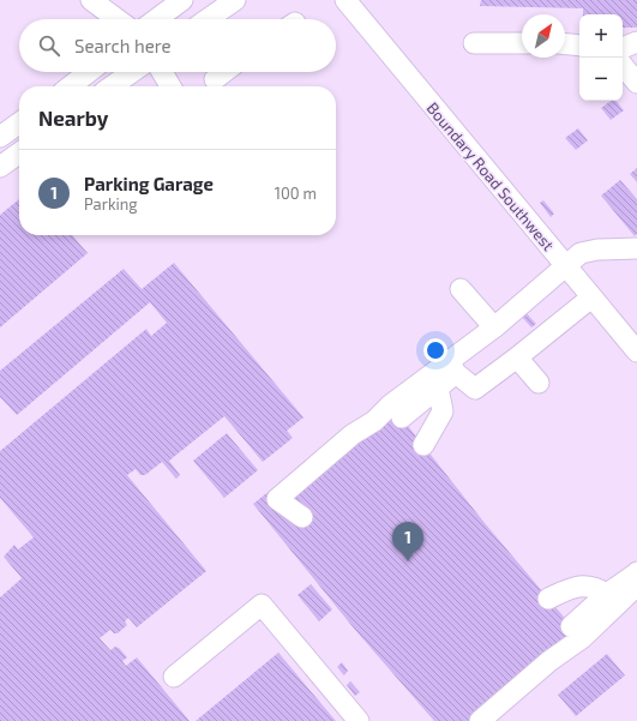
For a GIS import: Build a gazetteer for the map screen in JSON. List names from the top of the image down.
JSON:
{
  "streets": {
    "street": ["Boundary Road Southwest"]
  },
  "north": "top right",
  "page": {
    "map_buttons": ["+", "−"],
    "search": "Search here",
    "heading": "Nearby",
    "list": [
      {
        "mark": "1",
        "name": "Parking Garage",
        "note": "Parking",
        "value": "100 m"
      }
    ],
    "pins": "1"
  }
}
